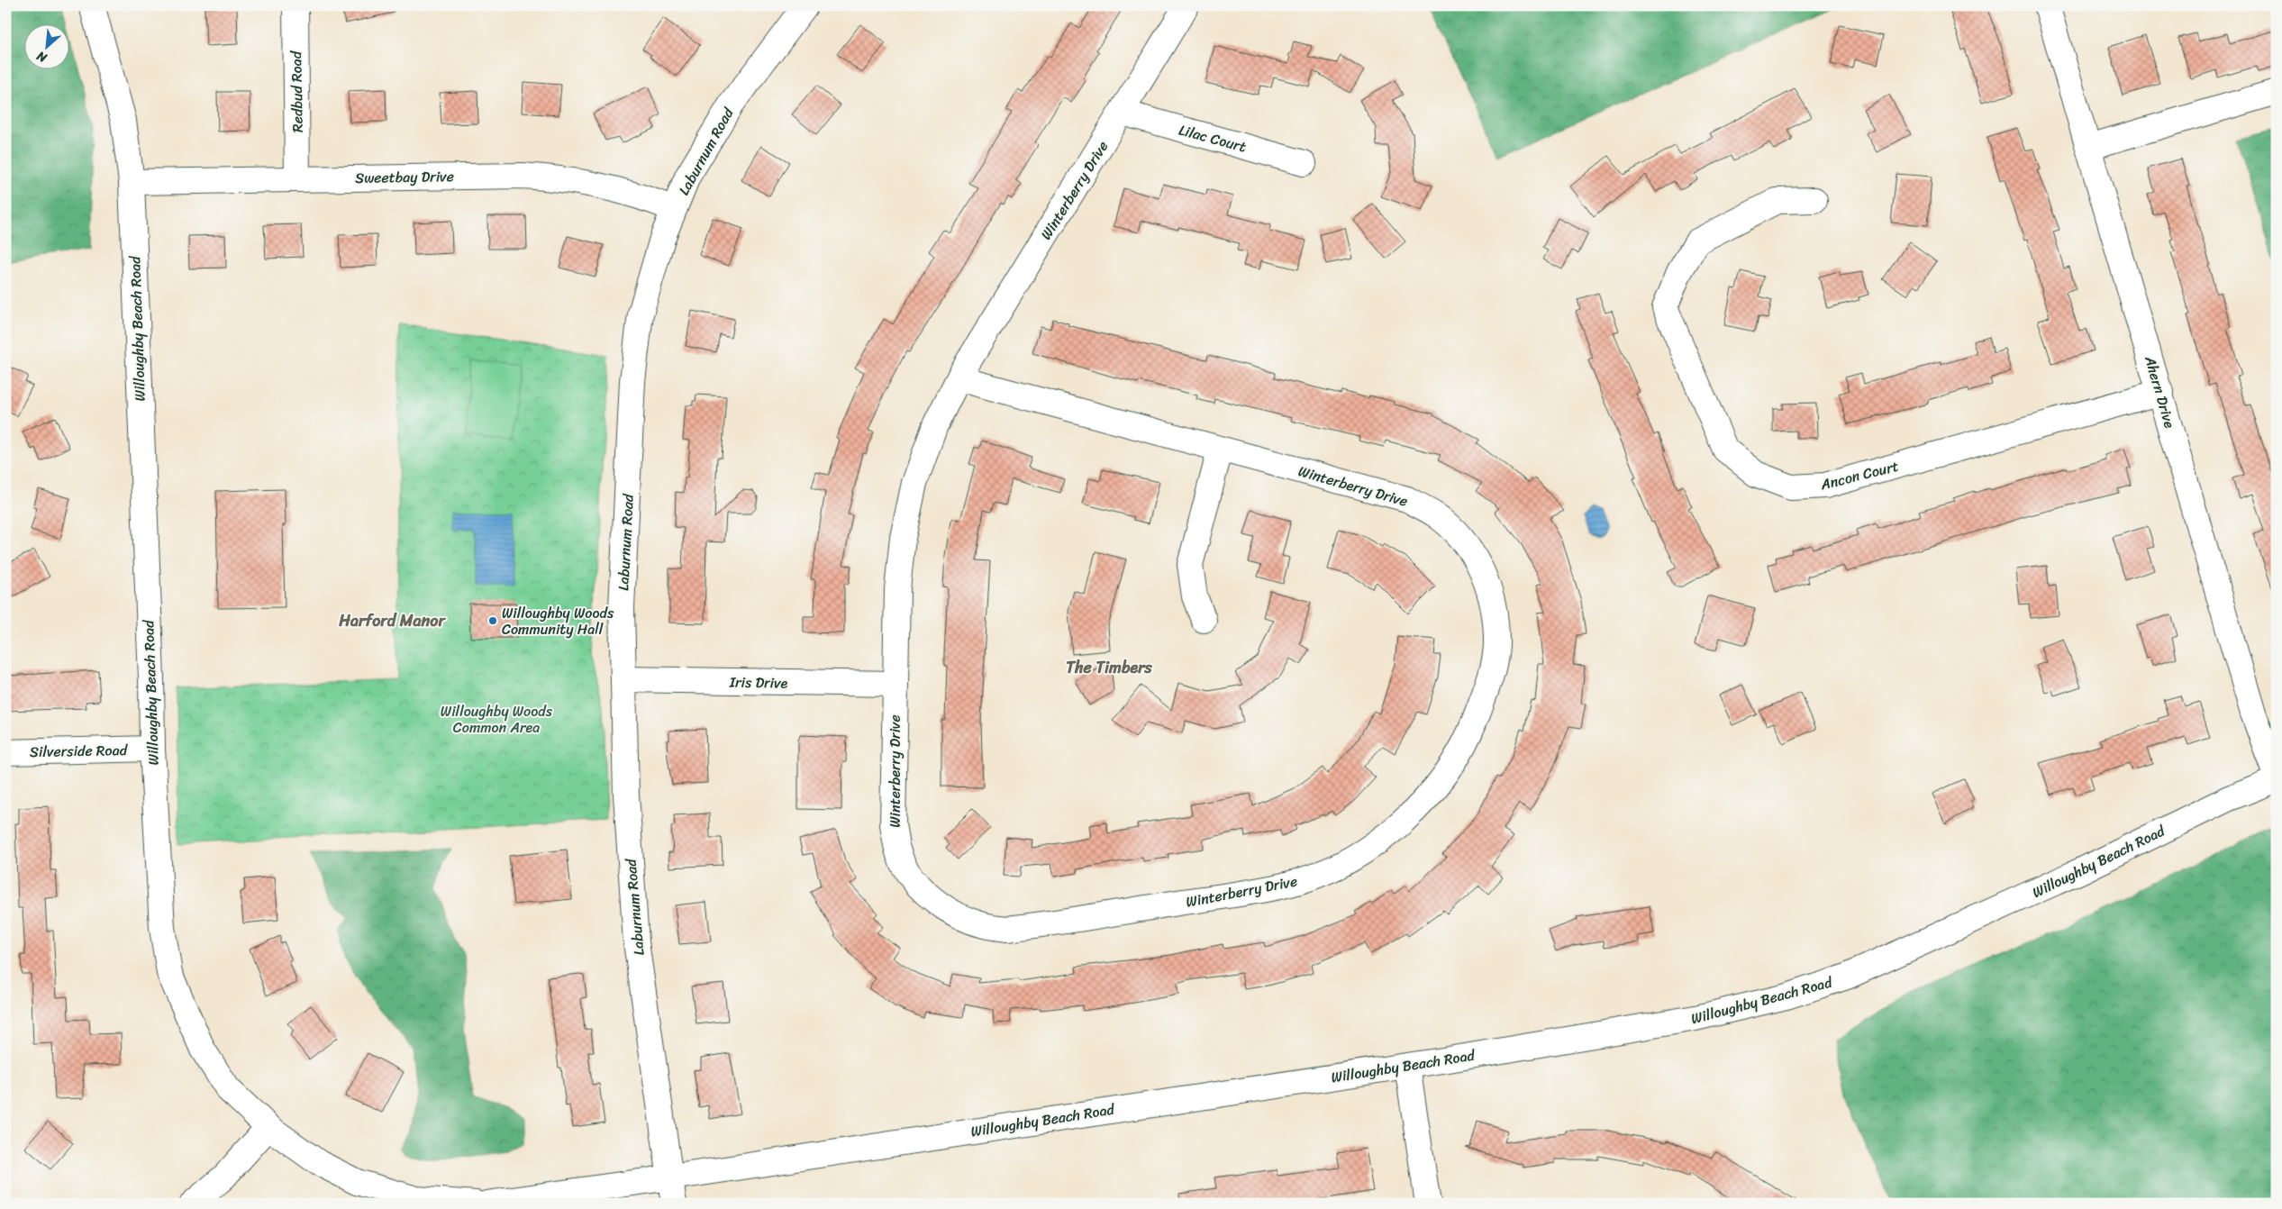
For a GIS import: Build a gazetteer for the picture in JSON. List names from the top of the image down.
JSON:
{
  "streets": {
    "street": [
      "Redbud Road",
      "Lilac Court",
      "Laburnum Road",
      "Sweetbay Drive",
      "Winterberry Drive",
      "Willoughby Beach Road",
      "Ahern Drive",
      "Ancon Court",
      "Iris Drive",
      "Silverside Road"
    ]
  },
  "crossings": [
    ["Redbud Road", "Sweetbay Drive"],
    ["Lilac Court", "Winterberry Drive"],
    ["Laburnum Road", "Sweetbay Drive"],
    ["Laburnum Road", "Willoughby Beach Road"],
    ["Laburnum Road", "Iris Drive"],
    ["Sweetbay Drive", "Willoughby Beach Road"],
    ["Winterberry Drive", "Iris Drive"],
    ["Willoughby Beach Road", "Ahern Drive"],
    ["Willoughby Beach Road", "Silverside Road"],
    ["Ahern Drive", "Ancon Court"]
  ],
  "districts": ["Harford Manor", "The Timbers"],
  "parks": ["Willoughby Woods Common Area"],
  "places": ["Willoughby Woods Community Hall"],
  "north": "bottom left"
}
